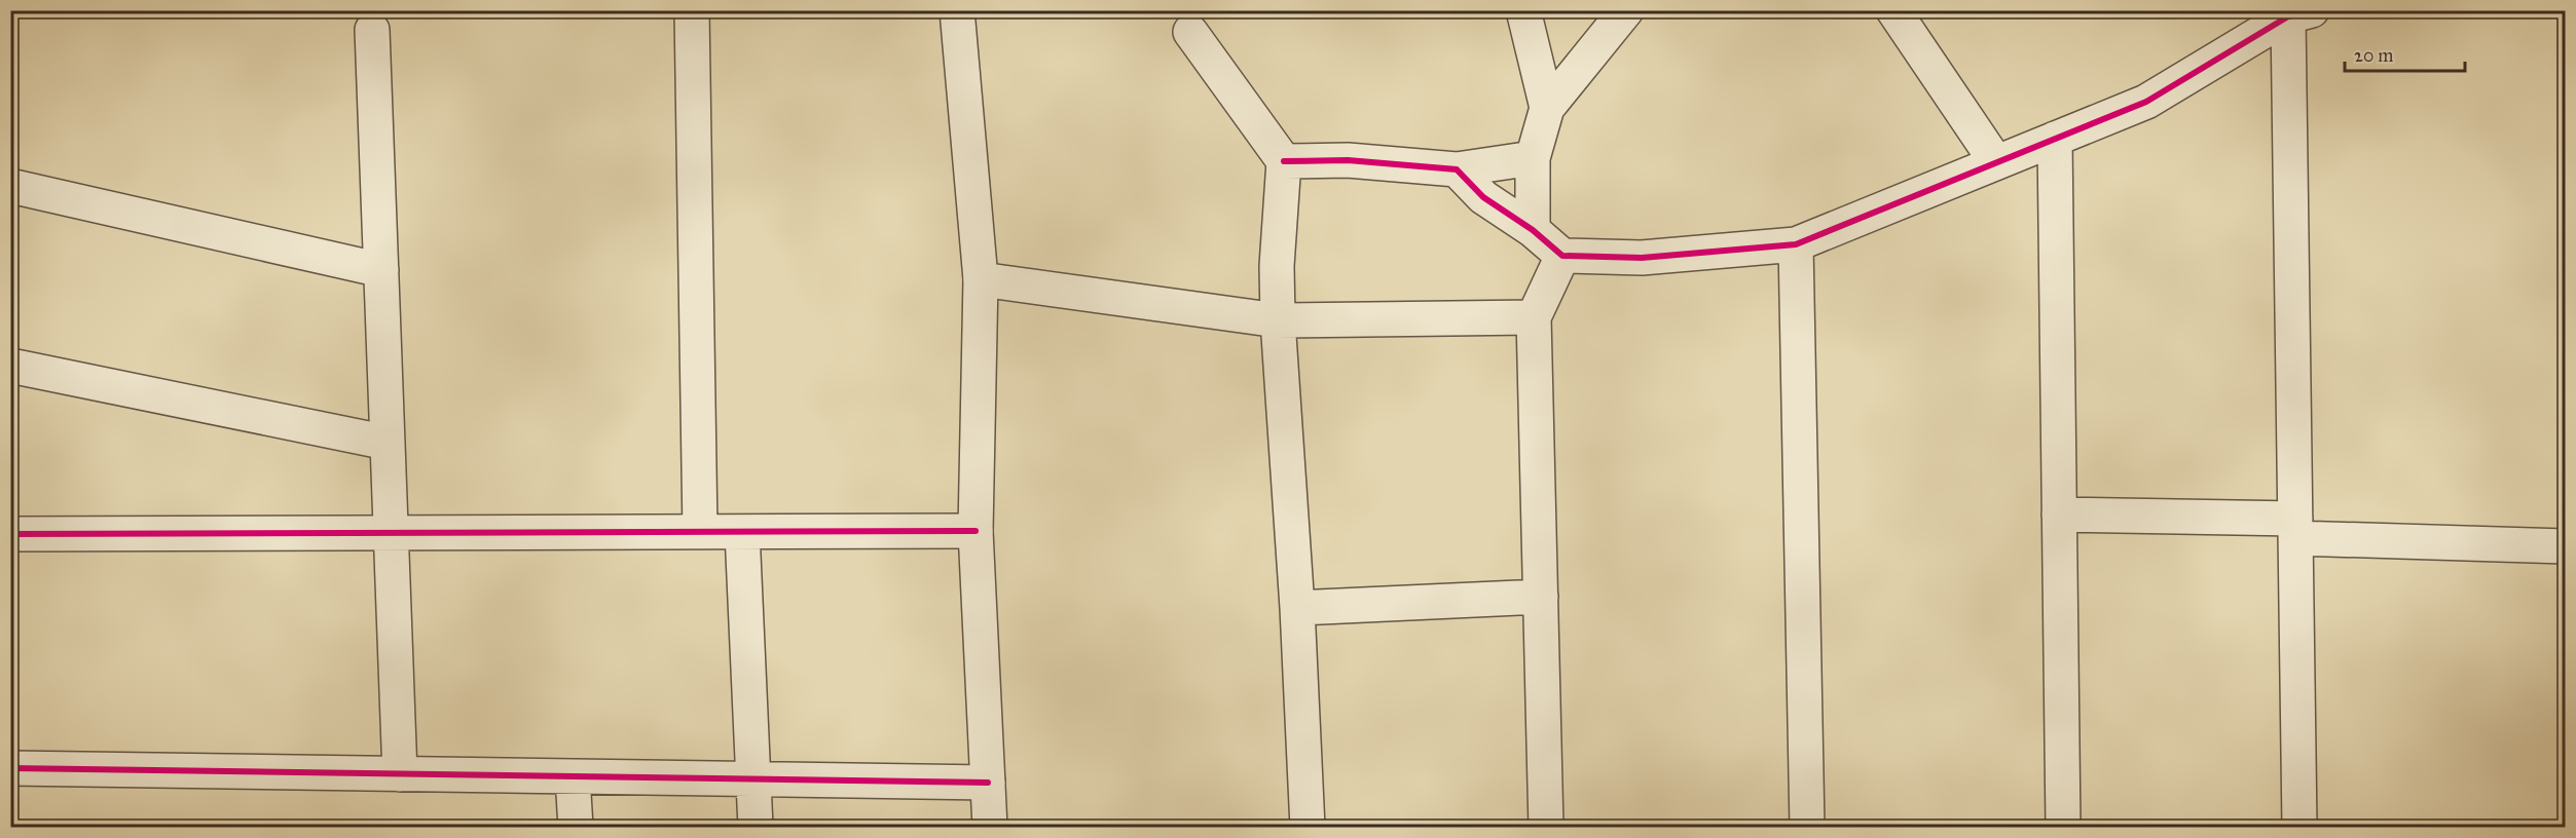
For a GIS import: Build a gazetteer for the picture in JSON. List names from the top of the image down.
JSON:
{
  "scale_bar": "20 m"
}
